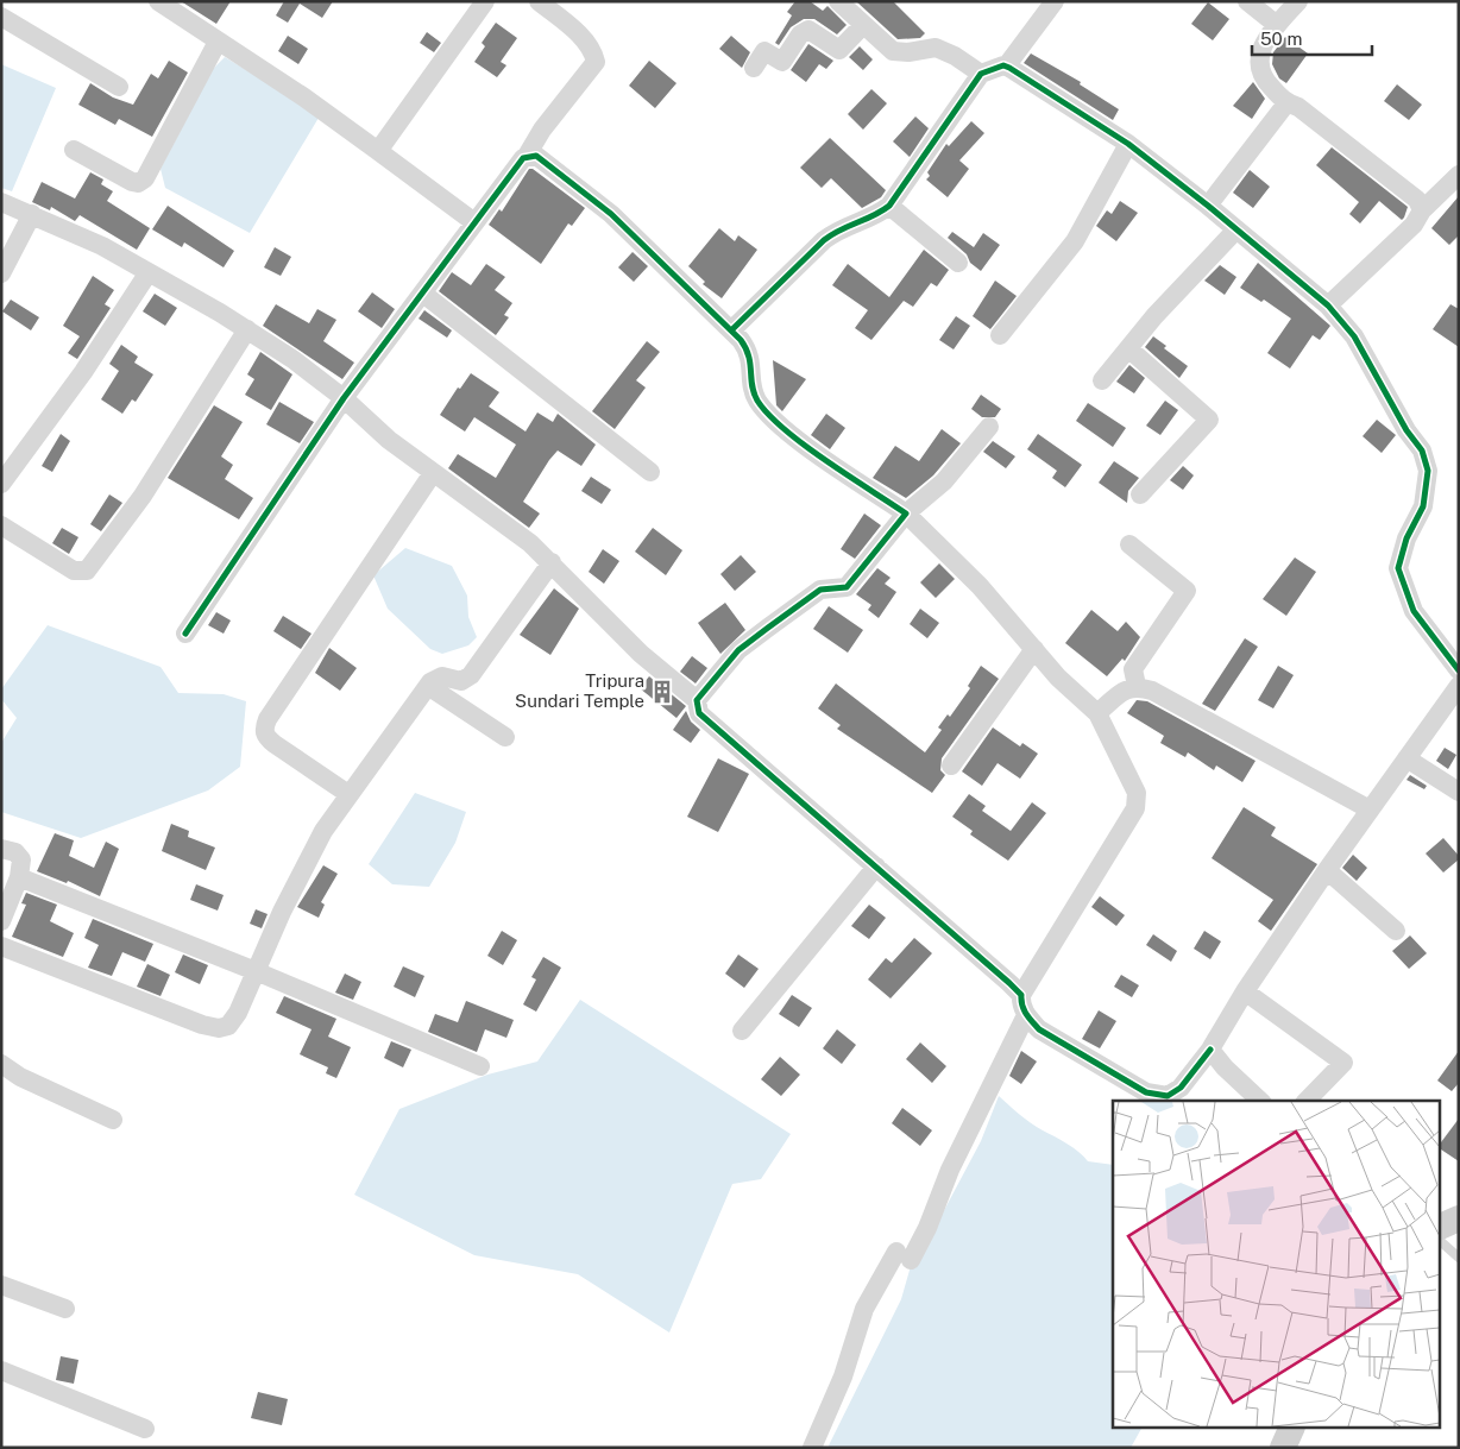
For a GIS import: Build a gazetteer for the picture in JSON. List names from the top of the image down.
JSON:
{
  "places": {
    "building": ["Tripura Sundari Temple"]
  },
  "scale_bar": "50 m"
}
